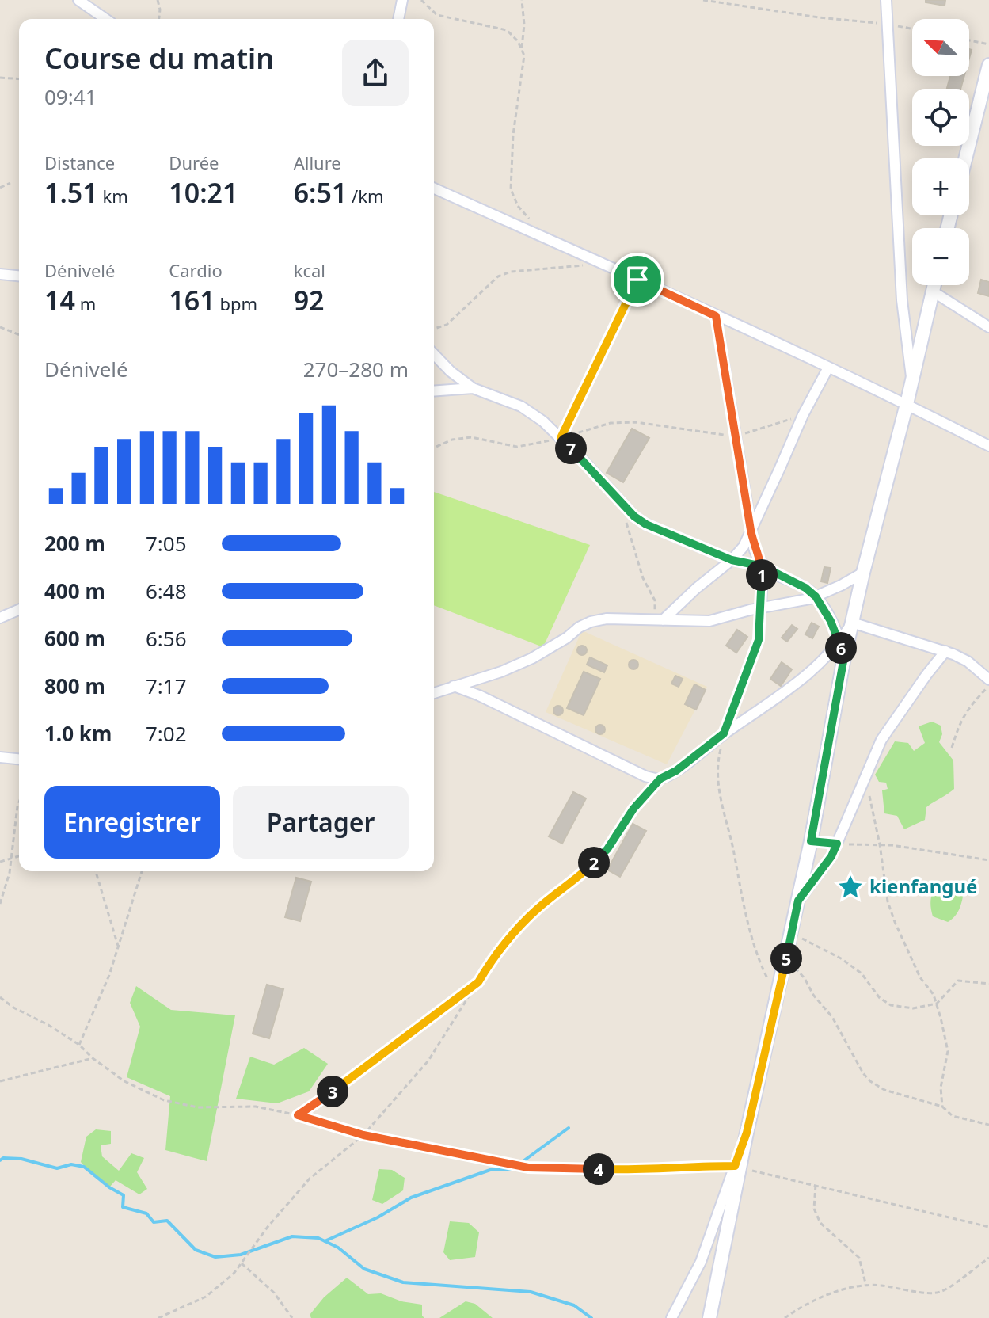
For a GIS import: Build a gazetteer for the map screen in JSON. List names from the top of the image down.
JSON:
{
  "places": {
    "place": ["kienfangué"]
  },
  "north": "top left",
  "page": {
    "map_buttons": ["+", "−"],
    "heading": ["Course du matin", "09:41"],
    "stats": [
      ["Distance", "1.51 km"],
      ["Durée", "10:21"],
      ["Allure", "6:51 /km"],
      ["Dénivelé", "14 m"],
      ["Cardio", "161 bpm"],
      ["kcal", "92"]
    ],
    "chart": ["Dénivelé", "270–280 m"],
    "pins": [
      "7",
      "1",
      "6",
      "2",
      "5",
      "3",
      "4"
    ],
    "list": [
      {
        "name": "200 m",
        "note": "7:05"
      },
      {
        "name": "400 m",
        "note": "6:48"
      },
      {
        "name": "600 m",
        "note": "6:56"
      },
      {
        "name": "800 m",
        "note": "7:17"
      },
      {
        "name": "1.0 km",
        "note": "7:02"
      }
    ],
    "buttons": ["Enregistrer", "Partager"]
  }
}
